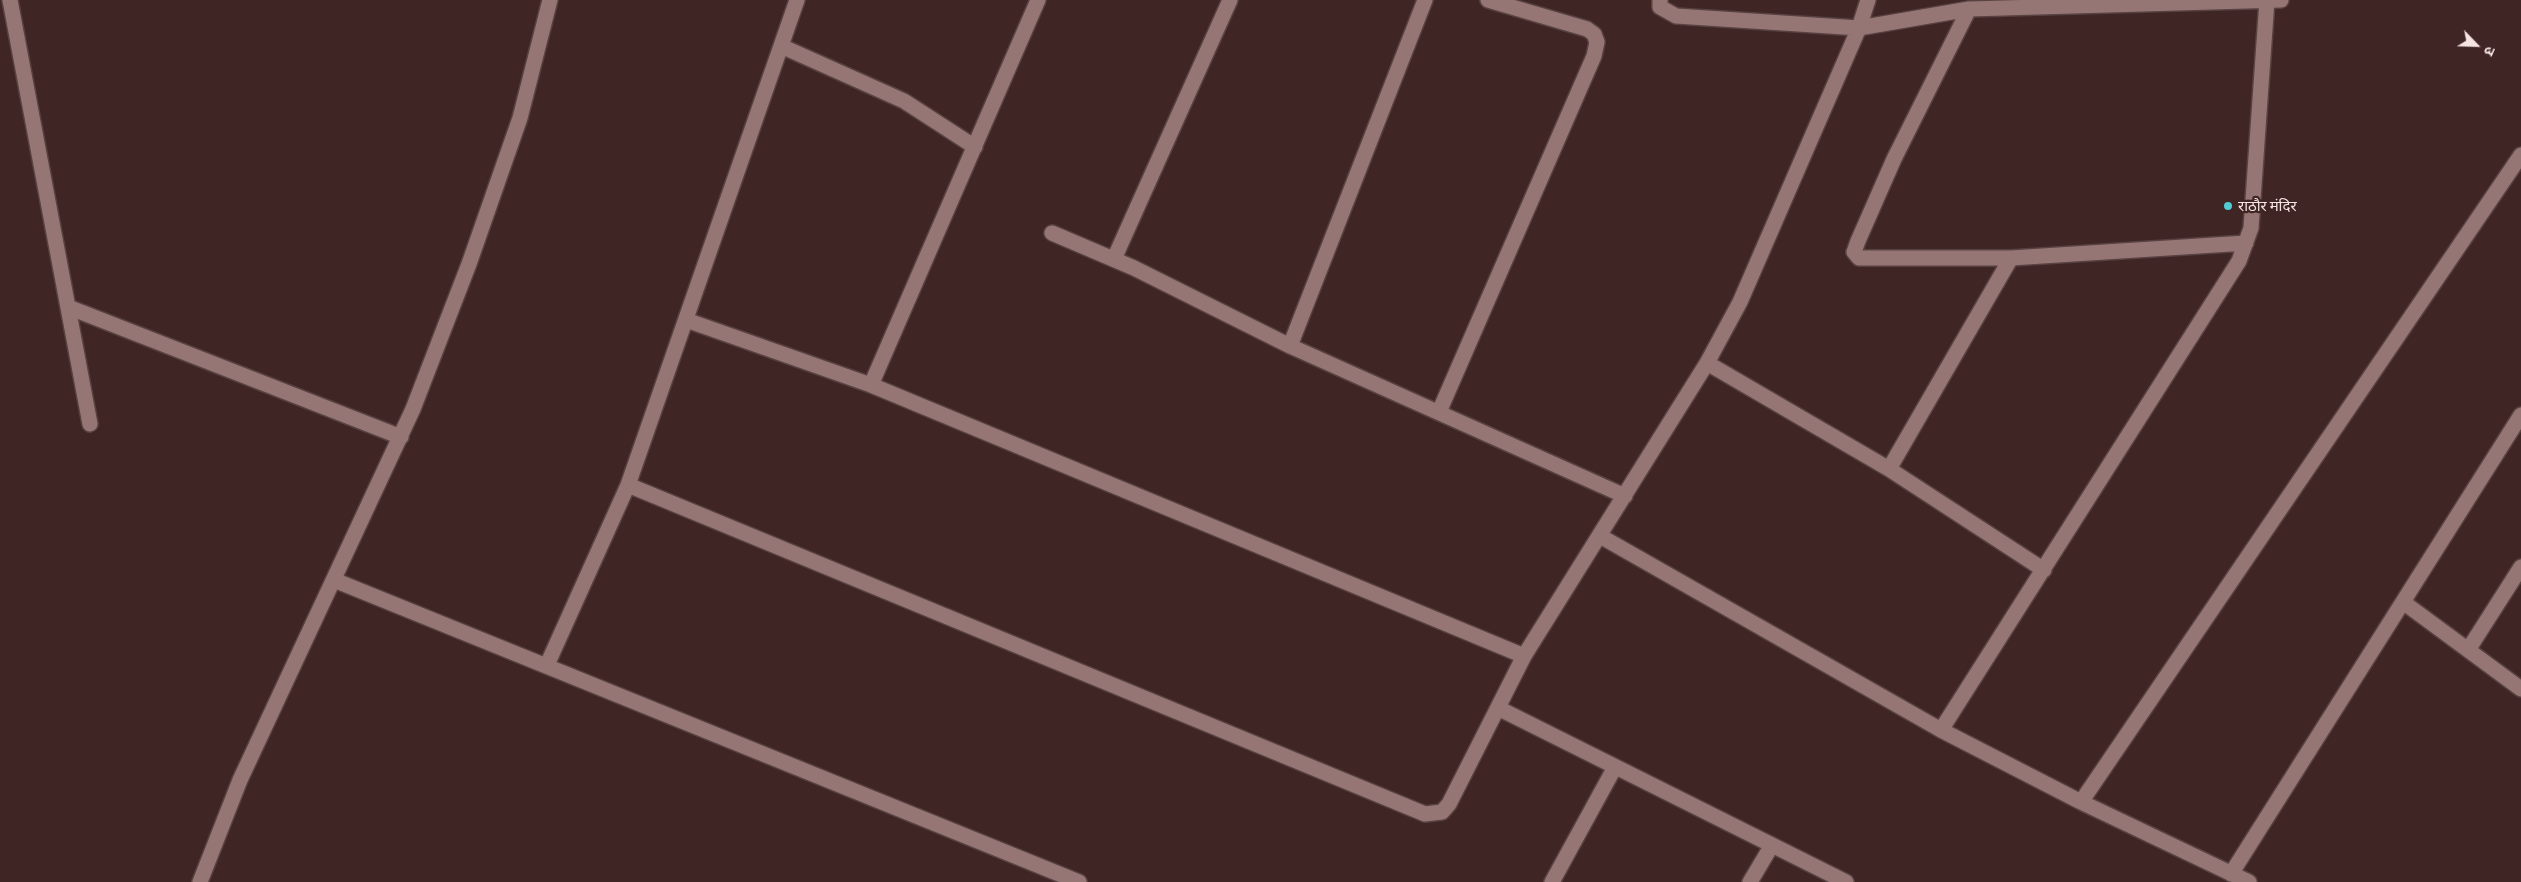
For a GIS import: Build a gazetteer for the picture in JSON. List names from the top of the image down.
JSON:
{
  "places": ["राठौर मंदिर"],
  "north": "bottom right"
}
